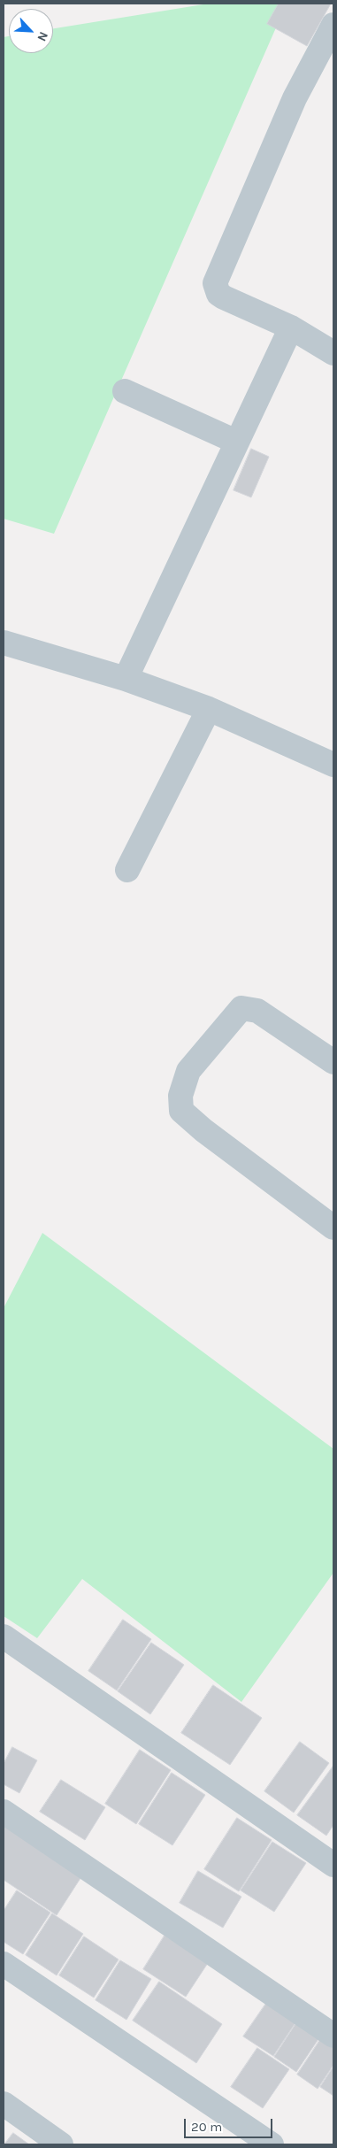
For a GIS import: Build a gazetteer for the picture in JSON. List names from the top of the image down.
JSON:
{
  "scale_bar": "20 m",
  "north": "bottom right"
}
